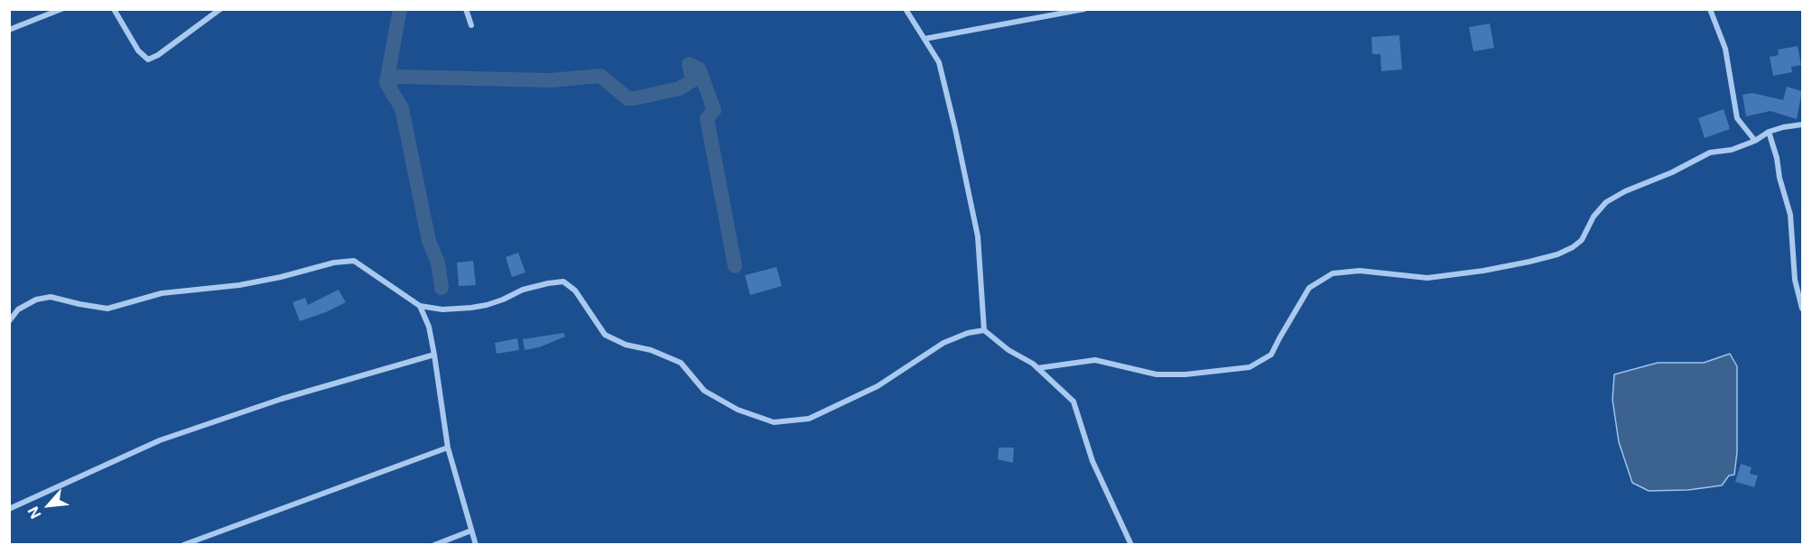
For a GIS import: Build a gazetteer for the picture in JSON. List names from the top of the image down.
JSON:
{
  "north": "bottom left"
}
